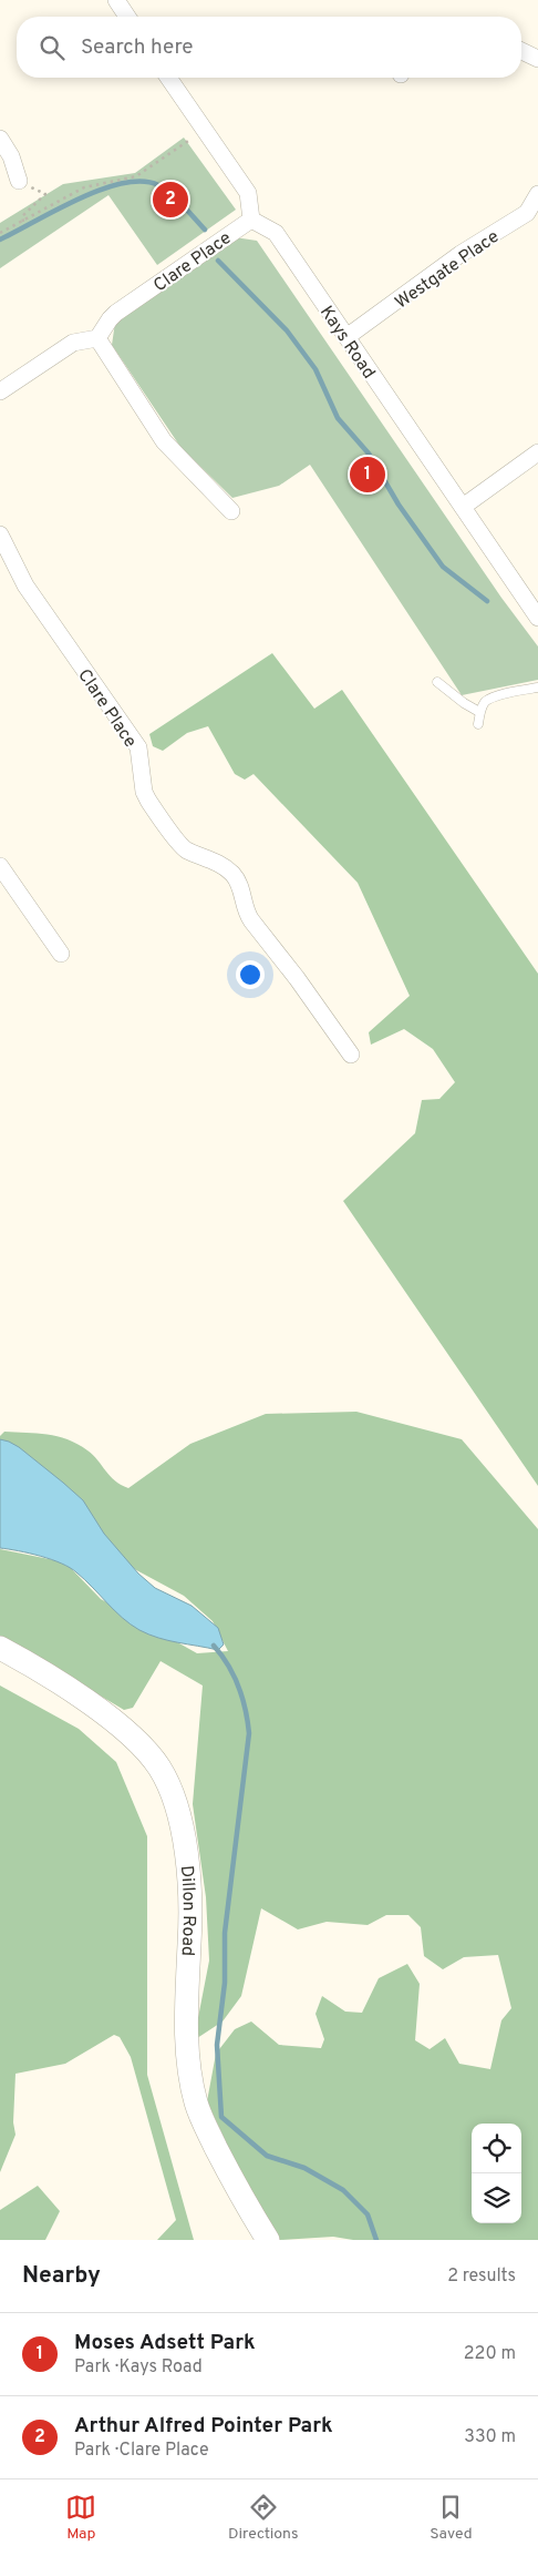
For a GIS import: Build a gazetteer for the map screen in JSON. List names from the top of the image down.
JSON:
{
  "streets": {
    "main road": ["Dillon Road"],
    "street": ["Clare Place", "Westgate Place", "Kays Road"]
  },
  "crossings": [
    ["Clare Place", "Kays Road"],
    ["Westgate Place", "Kays Road"]
  ],
  "page": {
    "search": "Search here",
    "pins": ["2", "1"],
    "heading": ["Nearby", "2 results"],
    "list": [
      {
        "mark": "1",
        "name": "Moses Adsett Park",
        "note": "Park · Kays Road",
        "value": "220 m"
      },
      {
        "mark": "2",
        "name": "Arthur Alfred Pointer Park",
        "note": "Park · Clare Place",
        "value": "330 m"
      }
    ],
    "nav": ["Map", "Directions", "Saved"]
  }
}
